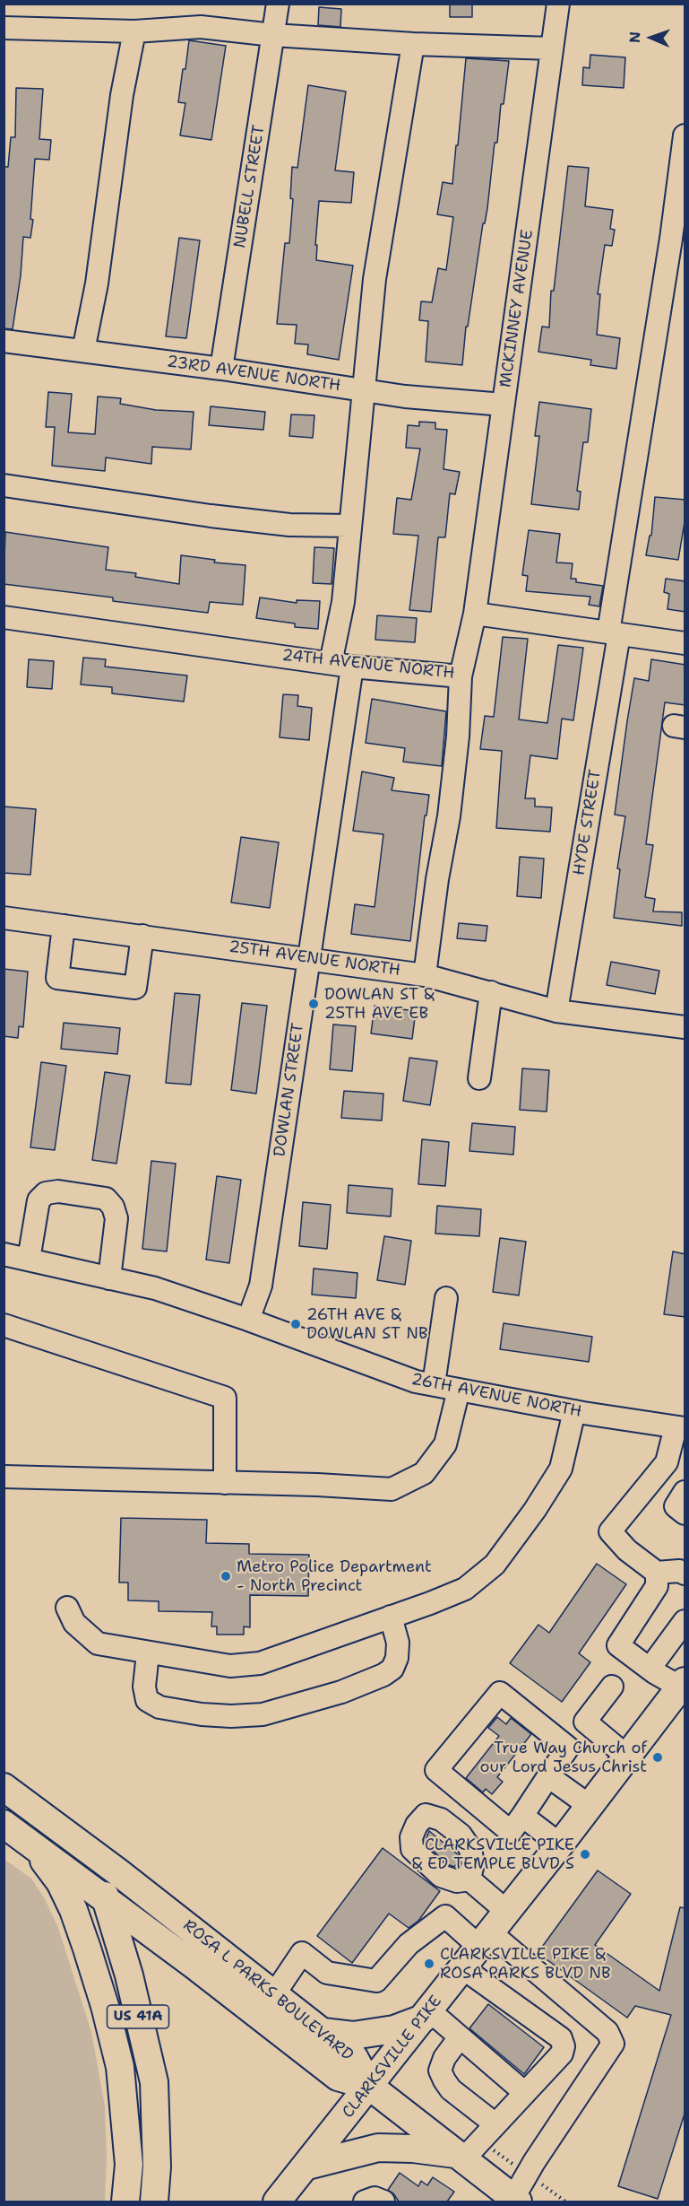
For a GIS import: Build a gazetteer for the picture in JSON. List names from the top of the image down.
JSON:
{
  "streets": {
    "main road": ["ROSA L PARKS BOULEVARD", "US 41A", "CLARKSVILLE PIKE"],
    "street": [
      "NUBELL STREET",
      "MCKINNEY AVENUE",
      "23RD AVENUE NORTH",
      "24TH AVENUE NORTH",
      "HYDE STREET",
      "25TH AVENUE NORTH",
      "DOWLAN STREET",
      "26TH AVENUE NORTH"
    ]
  },
  "crossings": [
    ["NUBELL STREET", "23RD AVENUE NORTH"],
    ["MCKINNEY AVENUE", "23RD AVENUE NORTH"],
    ["MCKINNEY AVENUE", "24TH AVENUE NORTH"],
    ["24TH AVENUE NORTH", "DOWLAN STREET"],
    ["HYDE STREET", "25TH AVENUE NORTH"],
    ["25TH AVENUE NORTH", "DOWLAN STREET"],
    ["DOWLAN STREET", "26TH AVENUE NORTH"],
    ["ROSA L PARKS BOULEVARD", "US 41A"],
    ["ROSA L PARKS BOULEVARD", "CLARKSVILLE PIKE"]
  ],
  "places": [
    "DOWLAN ST & 25TH AVE EB",
    "26TH AVE & DOWLAN ST NB",
    "Metro Police Department - North Precinct",
    "True Way Church of our Lord Jesus Christ",
    "CLARKSVILLE PIKE & ED TEMPLE BLVD S",
    "CLARKSVILLE PIKE & ROSA PARKS BLVD NB"
  ],
  "north": "left"
}
